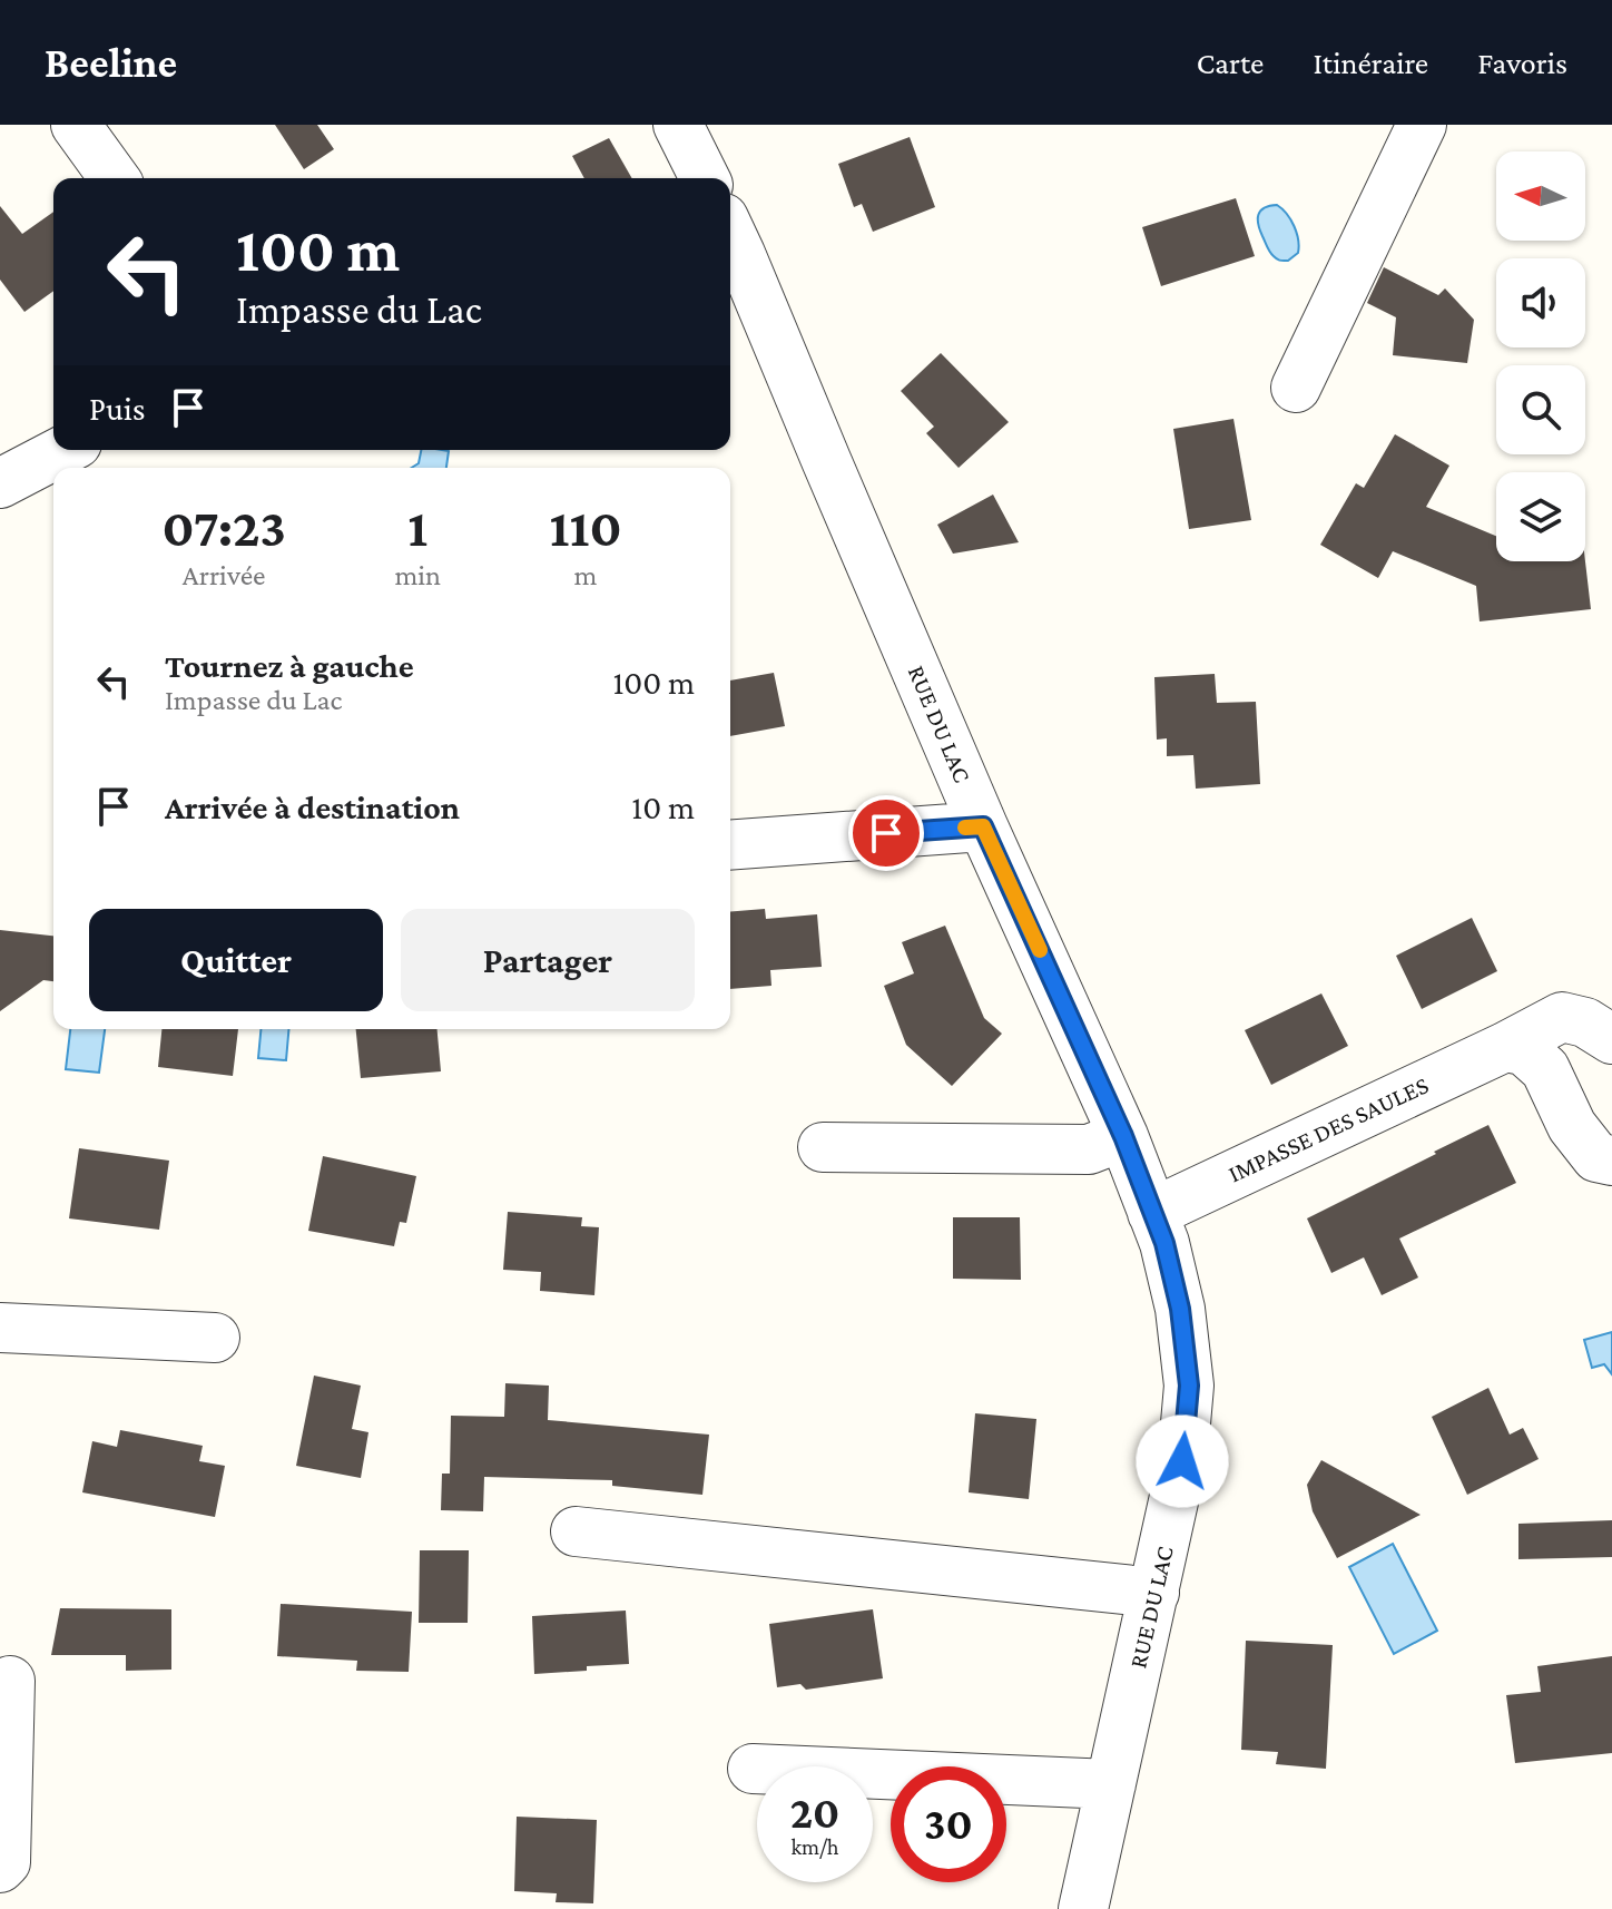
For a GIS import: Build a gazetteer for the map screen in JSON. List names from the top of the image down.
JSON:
{
  "streets": {
    "street": ["RUE DU LAC", "IMPASSE DES SAULES"]
  },
  "crossings": [
    ["RUE DU LAC", "IMPASSE DES SAULES"]
  ],
  "north": "left",
  "page": {
    "header": "Beeline",
    "nav": ["Carte", "Itinéraire", "Favoris"],
    "turn": ["100 m", "Impasse du Lac"],
    "then": "Puis",
    "eta": [
      "07:23",
      "Arrivée",
      "1",
      "min",
      "110",
      "m"
    ],
    "list": [
      {
        "name": "Tournez à gauche",
        "note": "Impasse du Lac",
        "value": "100 m"
      },
      {
        "name": "Arrivée à destination",
        "value": "10 m"
      }
    ],
    "buttons": ["Quitter", "Partager"],
    "speed": "20 km/h",
    "limit": "30"
  }
}
